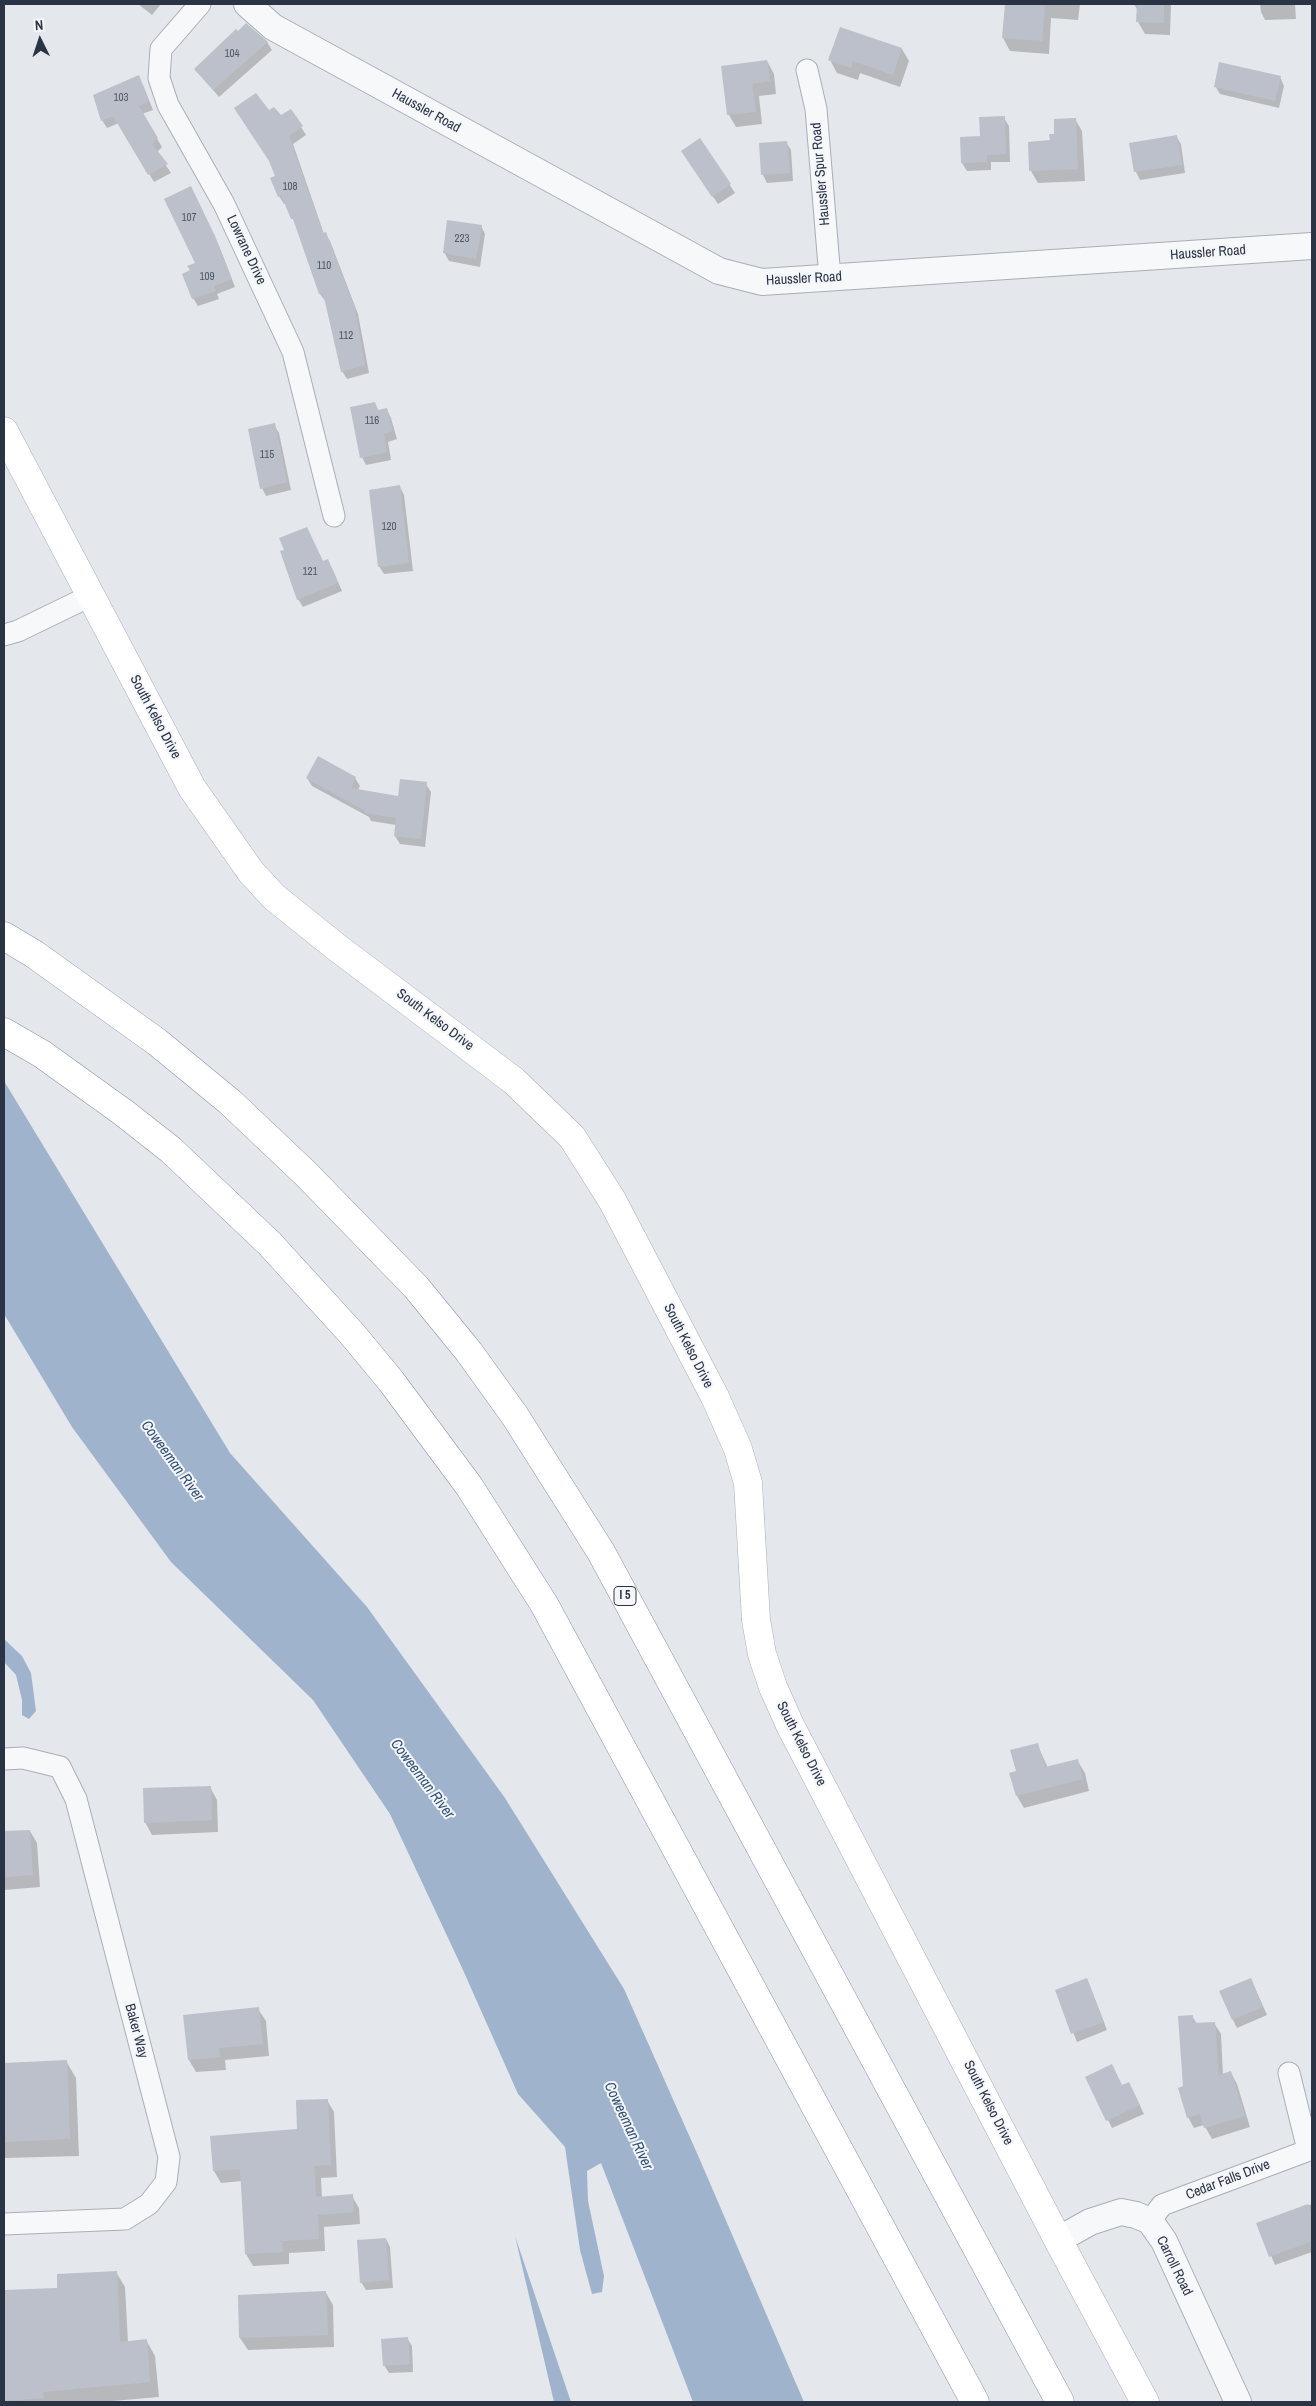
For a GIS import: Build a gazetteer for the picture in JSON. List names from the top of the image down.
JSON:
{
  "streets": {
    "main road": ["South Kelso Drive", "I 5"],
    "street": [
      "Haussler Road",
      "Haussler Spur Road",
      "Lowrane Drive",
      "Baker Way",
      "Cedar Falls Drive",
      "Carroll Road"
    ]
  },
  "crossings": [
    ["Haussler Road", "Haussler Spur Road"],
    ["South Kelso Drive", "Carroll Road"],
    ["Cedar Falls Drive", "Carroll Road"]
  ],
  "water": ["Coweeman River"],
  "house_numbers": [
    "104",
    "103",
    "108",
    "107",
    "223",
    "110",
    "109",
    "112",
    "116",
    "115",
    "120",
    "121"
  ],
  "north": "top"
}
